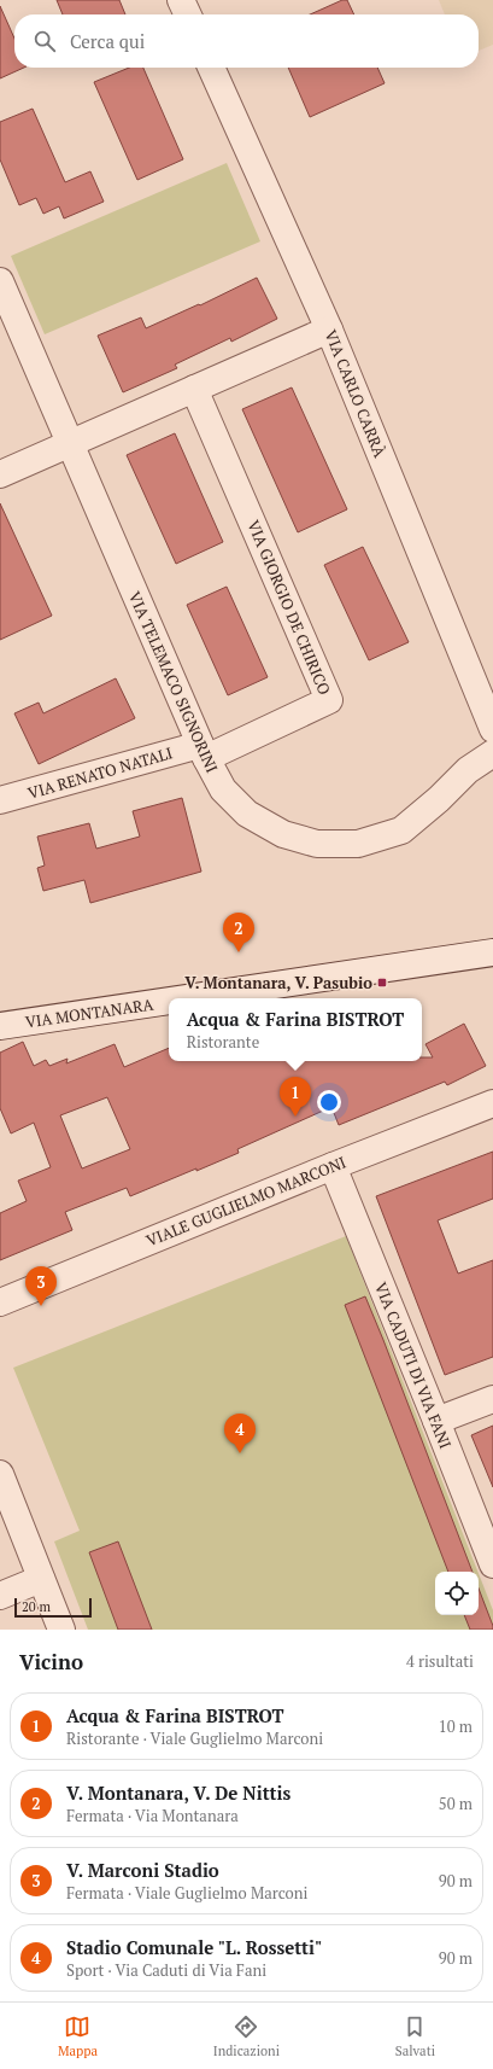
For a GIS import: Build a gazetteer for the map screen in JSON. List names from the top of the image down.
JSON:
{
  "streets": {
    "street": [
      "VIA CARLO CARRÀ",
      "VIA GIORGIO DE CHIRICO",
      "VIA TELEMACO SIGNORINI",
      "VIA RENATO NATALI",
      "VIA MONTANARA",
      "VIALE GUGLIELMO MARCONI",
      "VIA CADUTI DI VIA FANI"
    ]
  },
  "crossings": [
    ["VIA GIORGIO DE CHIRICO", "VIA TELEMACO SIGNORINI"],
    ["VIA GIORGIO DE CHIRICO", "VIA RENATO NATALI"],
    ["VIA TELEMACO SIGNORINI", "VIA RENATO NATALI"],
    ["VIALE GUGLIELMO MARCONI", "VIA CADUTI DI VIA FANI"]
  ],
  "places": {
    "transit": ["V. Montanara, V. Pasubio"]
  },
  "scale_bar": "20 m",
  "page": {
    "search": "Cerca qui",
    "pins": [
      "2",
      "1",
      "3",
      "4"
    ],
    "popup": ["Acqua & Farina BISTROT", "Ristorante"],
    "scale": "20 m",
    "heading": ["Vicino", "4 risultati"],
    "list": [
      {
        "mark": "1",
        "name": "Acqua & Farina BISTROT",
        "note": "Ristorante · Viale Guglielmo Marconi",
        "value": "10 m"
      },
      {
        "mark": "2",
        "name": "V. Montanara, V. De Nittis",
        "note": "Fermata · Via Montanara",
        "value": "50 m"
      },
      {
        "mark": "3",
        "name": "V. Marconi Stadio",
        "note": "Fermata · Viale Guglielmo Marconi",
        "value": "90 m"
      },
      {
        "mark": "4",
        "name": "Stadio Comunale \"L. Rossetti\"",
        "note": "Sport · Via Caduti di Via Fani",
        "value": "90 m"
      }
    ],
    "nav": ["Mappa", "Indicazioni", "Salvati"]
  }
}
